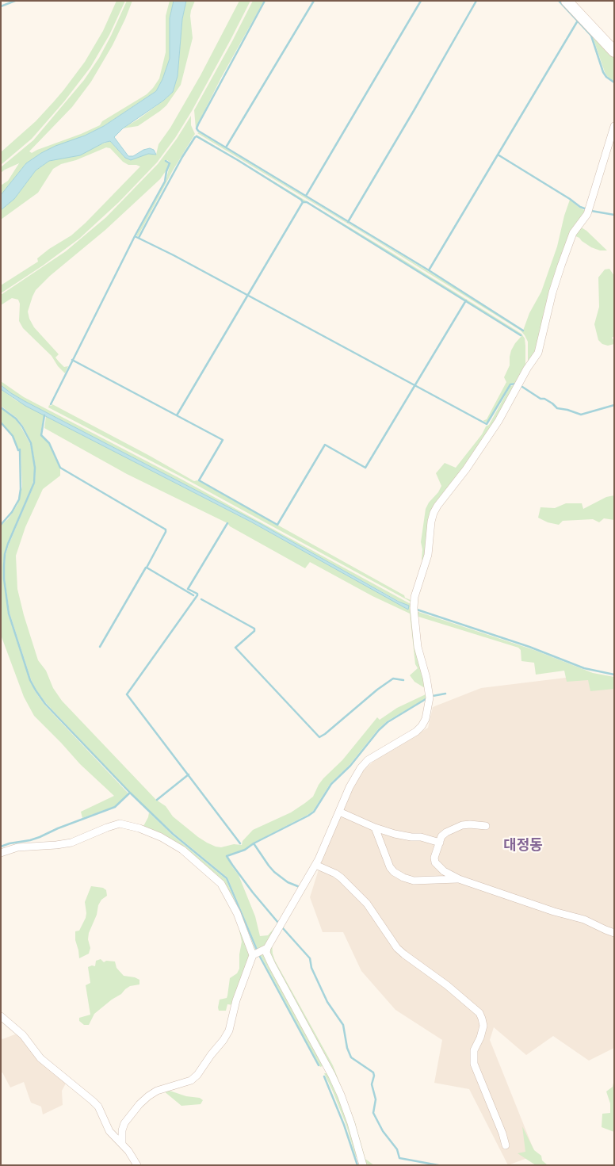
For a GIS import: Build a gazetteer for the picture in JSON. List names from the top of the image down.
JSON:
{
  "districts": ["대정동"]
}
